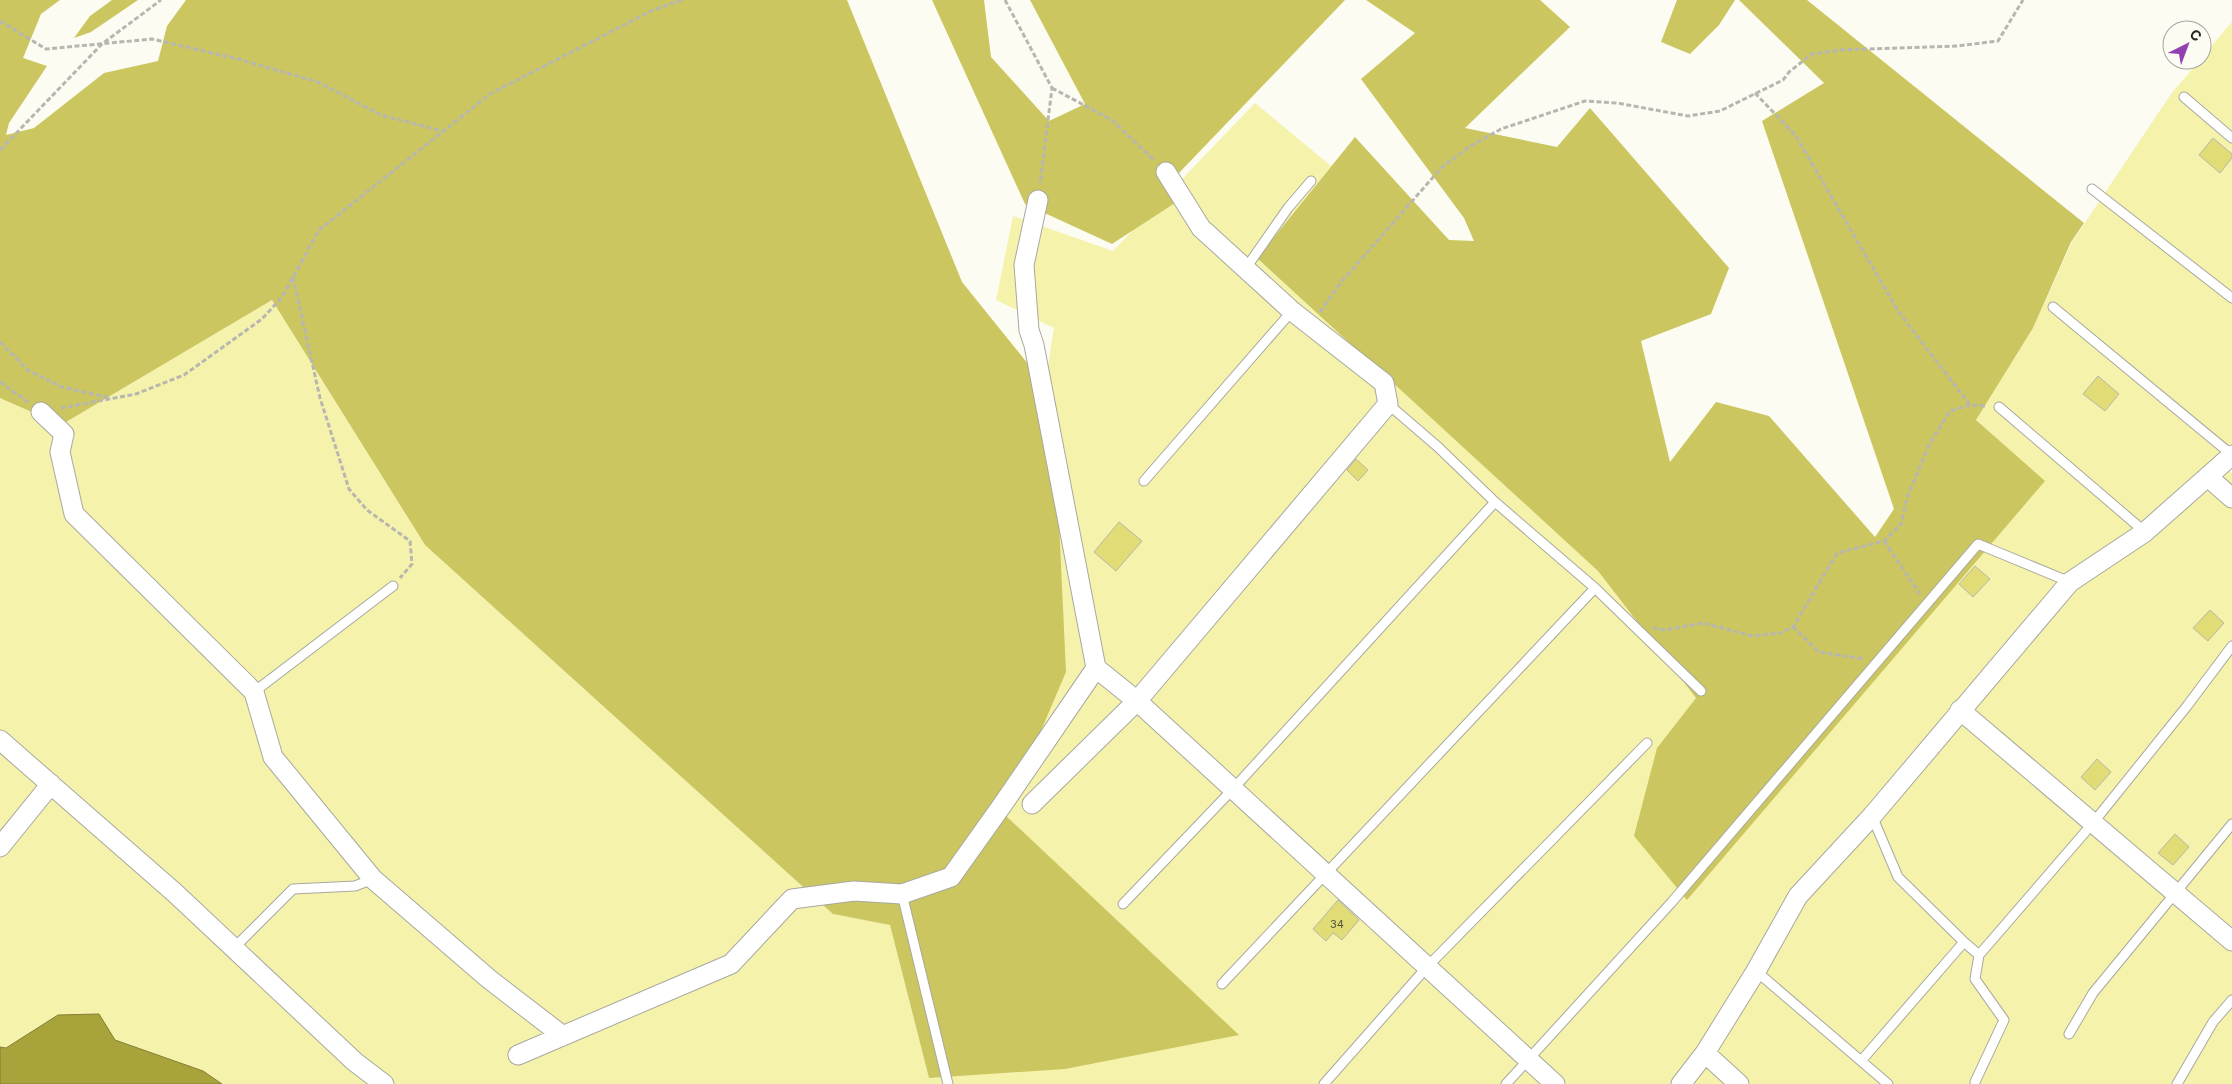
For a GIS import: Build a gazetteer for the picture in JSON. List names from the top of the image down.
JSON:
{
  "house_numbers": ["34"],
  "north": "top right"
}
